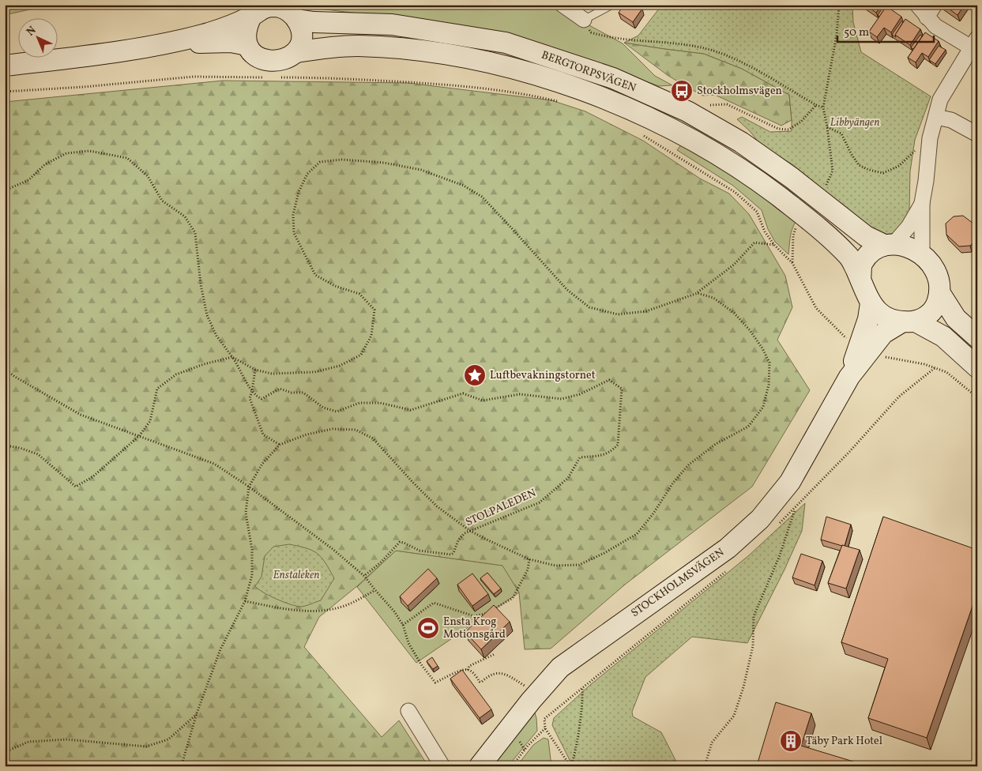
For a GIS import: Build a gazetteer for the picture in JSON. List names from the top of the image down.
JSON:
{
  "streets": {
    "main road": ["BERGTORPSVÄGEN", "STOCKHOLMSVÄGEN"],
    "path": ["STOLPALEDEN"]
  },
  "crossings": [
    ["BERGTORPSVÄGEN", "STOCKHOLMSVÄGEN"]
  ],
  "parks": ["Libbyängen", "Enstaleken"],
  "places": {
    "bus stop": ["Stockholmsvägen"],
    "place": ["Luftbevakningstornet"],
    "sports": ["Ensta Krog Motionsgård"],
    "building": ["Täby Park Hotel"]
  },
  "scale_bar": "50 m",
  "north": "top left"
}
